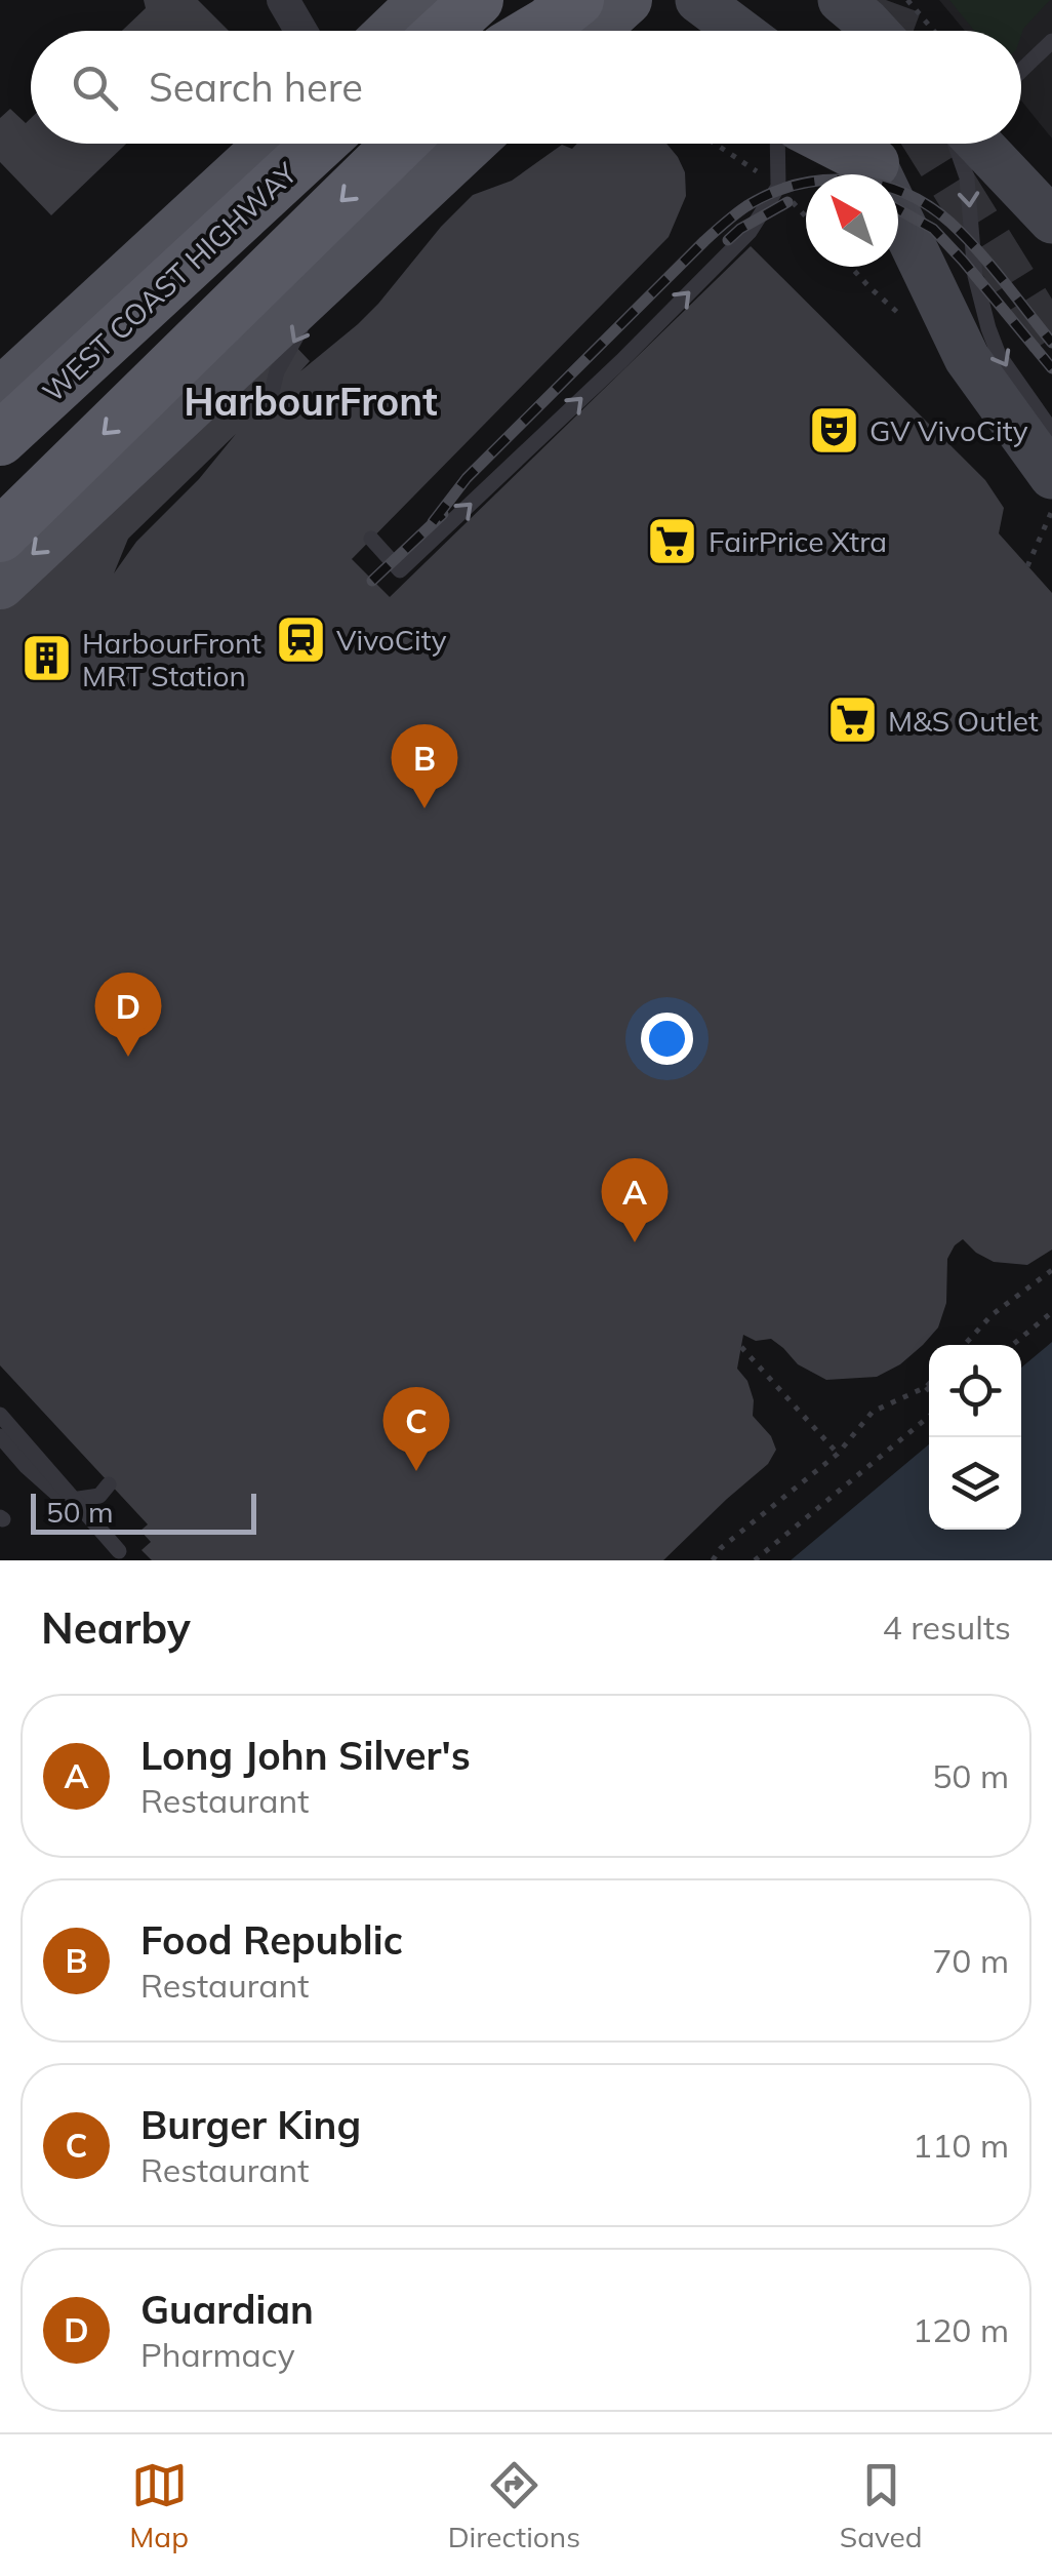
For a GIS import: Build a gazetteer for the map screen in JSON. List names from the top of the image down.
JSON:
{
  "streets": {
    "highway": ["WEST COAST HIGHWAY"]
  },
  "districts": ["HarbourFront"],
  "places": {
    "theatre": ["GV VivoCity"],
    "supermarket": ["FairPrice Xtra", "M&S Outlet"],
    "station": ["VivoCity"],
    "building": ["HarbourFront MRT Station"]
  },
  "scale_bar": "50 m",
  "north": "top left",
  "page": {
    "search": "Search here",
    "pins": [
      "B",
      "D",
      "A",
      "C"
    ],
    "scale": "50 m",
    "heading": ["Nearby", "4 results"],
    "list": [
      {
        "mark": "A",
        "name": "Long John Silver's",
        "note": "Restaurant",
        "value": "50 m"
      },
      {
        "mark": "B",
        "name": "Food Republic",
        "note": "Restaurant",
        "value": "70 m"
      },
      {
        "mark": "C",
        "name": "Burger King",
        "note": "Restaurant",
        "value": "110 m"
      },
      {
        "mark": "D",
        "name": "Guardian",
        "note": "Pharmacy",
        "value": "120 m"
      }
    ],
    "nav": ["Map", "Directions", "Saved"]
  }
}
